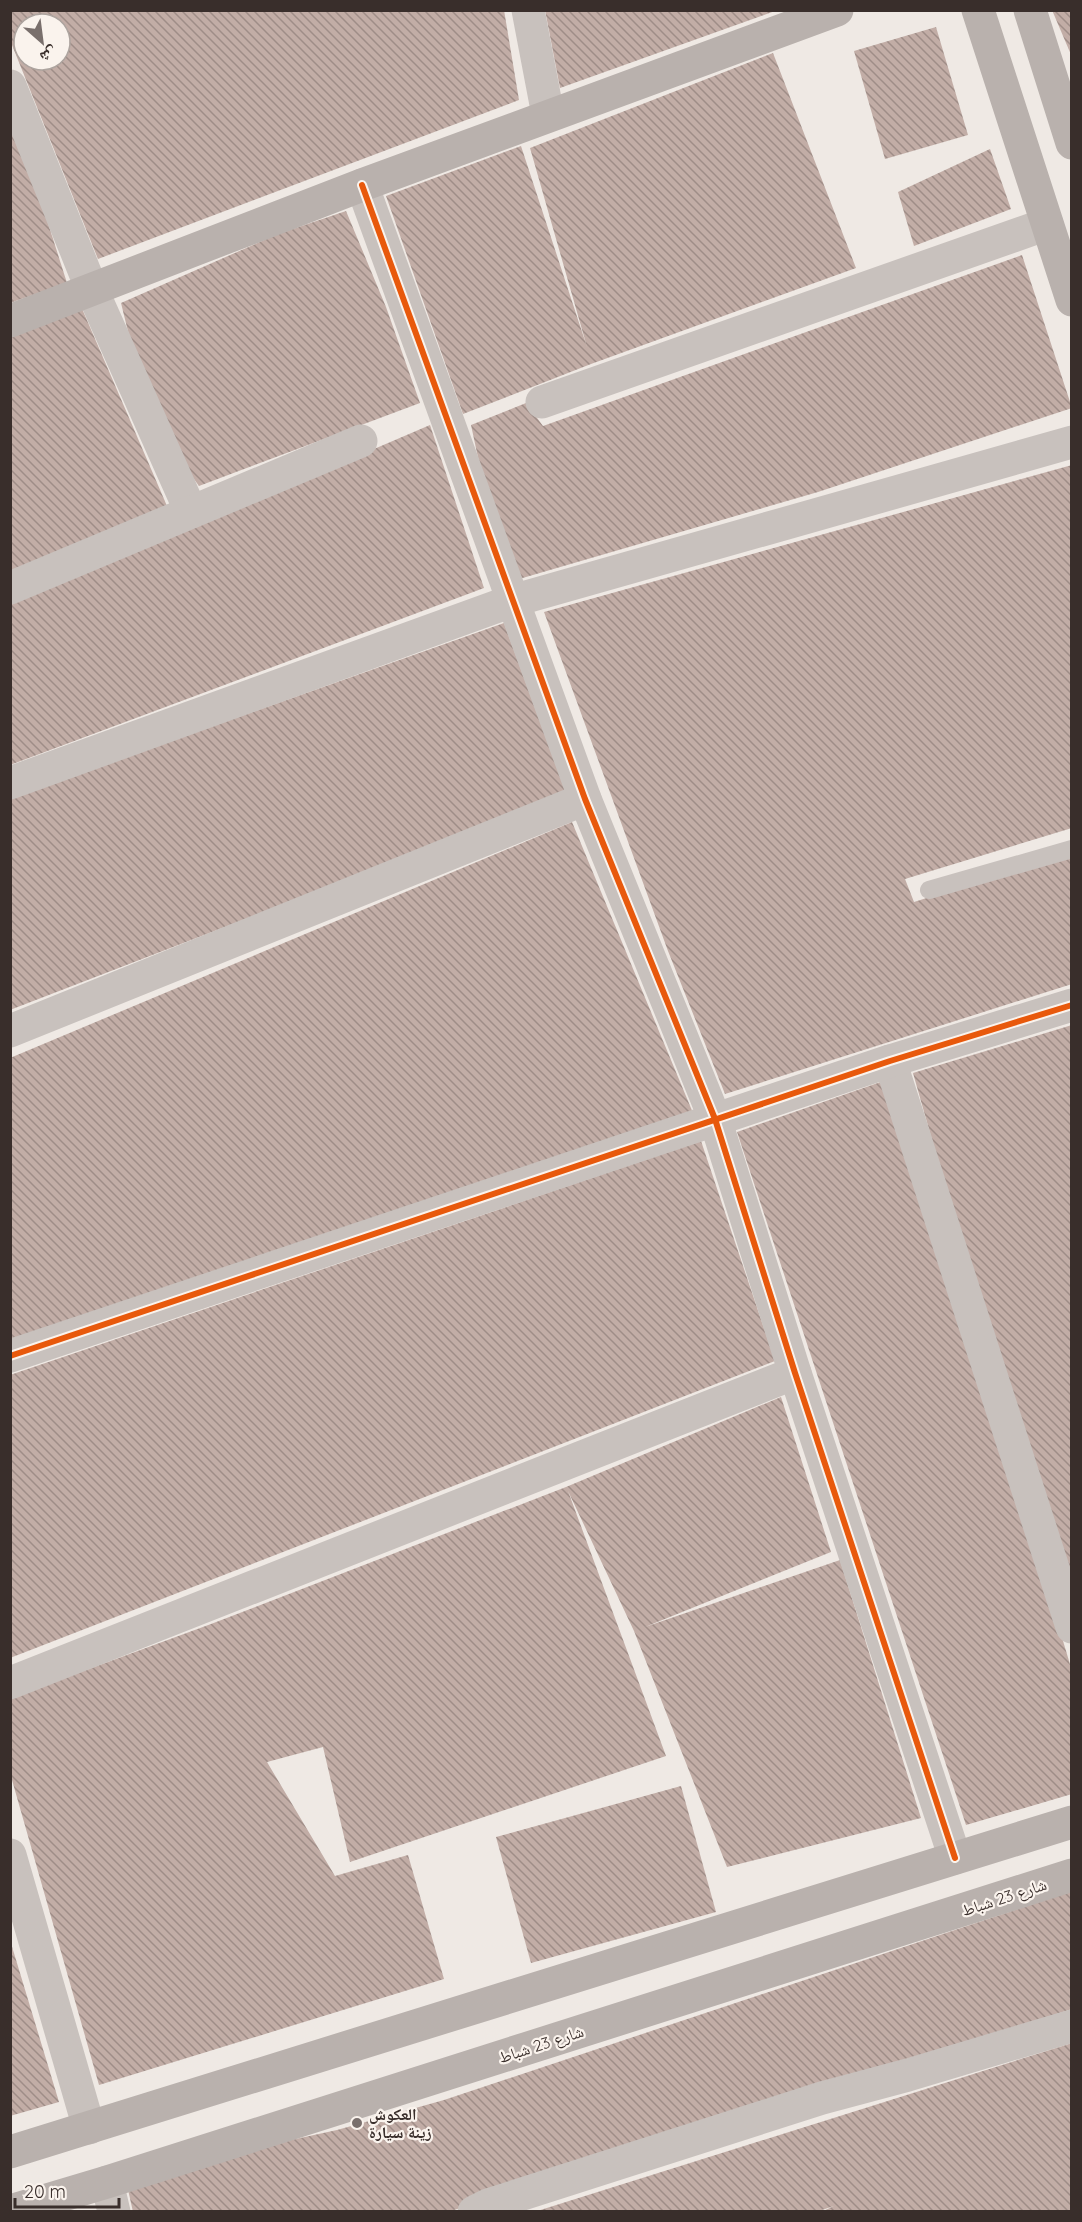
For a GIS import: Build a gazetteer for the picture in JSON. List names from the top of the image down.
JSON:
{
  "streets": {
    "main road": ["شارع 23 شباط"]
  },
  "places": ["العكوش زينة سيارة"],
  "scale_bar": "20 m",
  "north": "bottom right"
}
